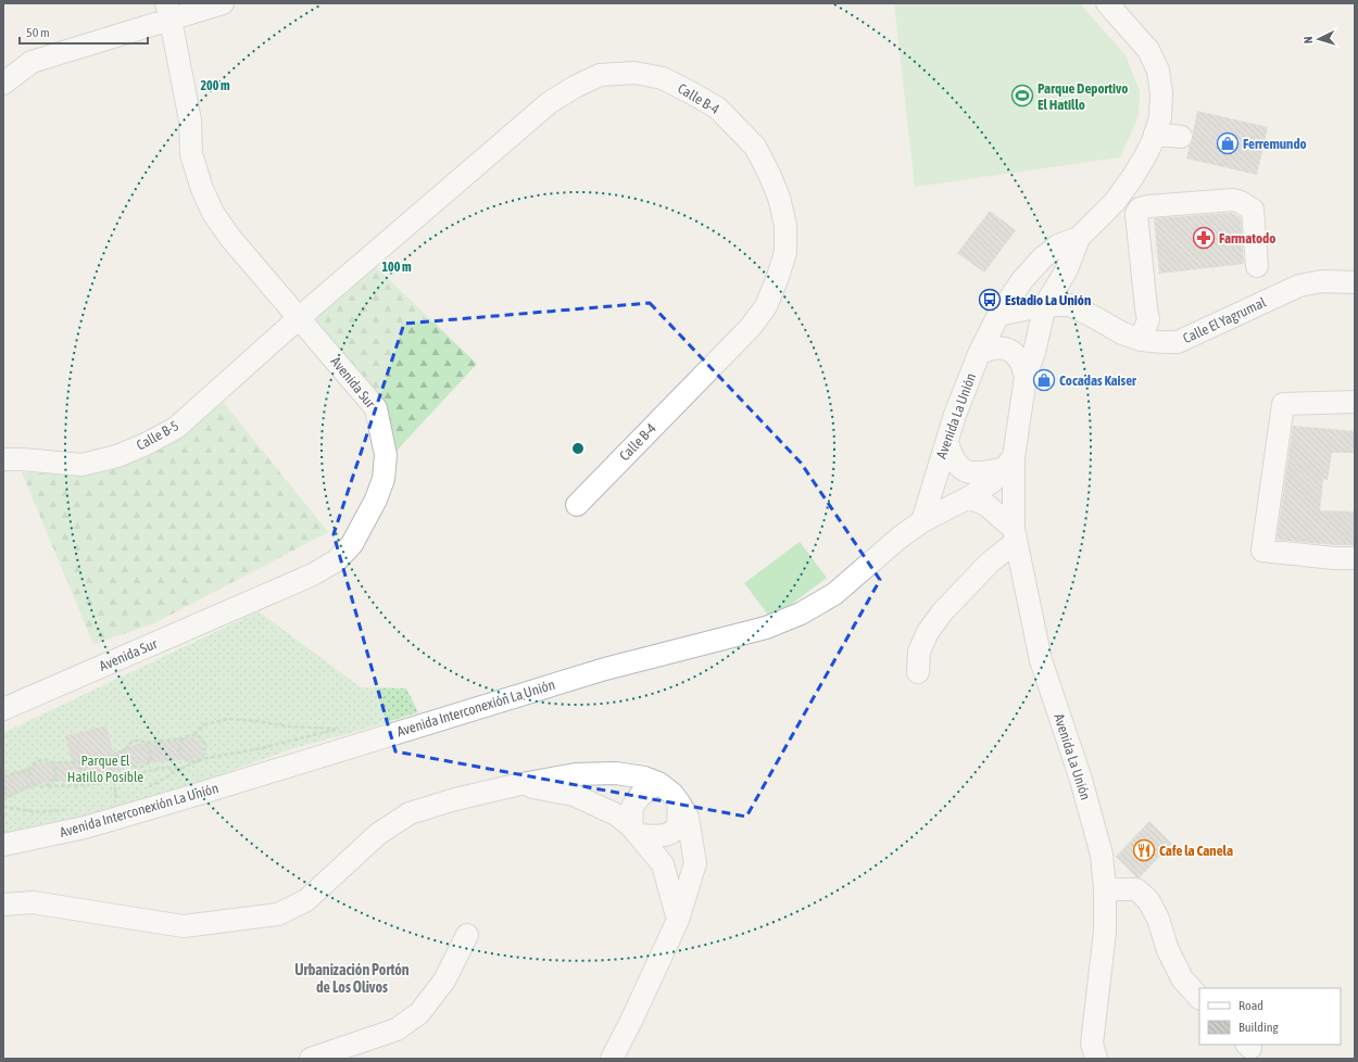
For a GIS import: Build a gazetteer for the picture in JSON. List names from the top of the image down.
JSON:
{
  "streets": {
    "street": [
      "Calle B-4",
      "Calle El Yagrumal",
      "Avenida Sur",
      "Avenida La Unión",
      "Calle B-5",
      "Avenida Interconexión La Unión"
    ]
  },
  "crossings": [
    ["Calle B-4", "Avenida Sur"],
    ["Calle B-4", "Calle B-5"],
    ["Calle El Yagrumal", "Avenida La Unión"],
    ["Avenida Sur", "Calle B-5"],
    ["Avenida La Unión", "Avenida Interconexión La Unión"]
  ],
  "districts": ["Urbanización Portón de Los Olivos"],
  "parks": ["Parque El Hatillo Posible"],
  "places": {
    "sports": ["Parque Deportivo El Hatillo"],
    "shop": ["Ferremundo", "Cocadas Kaiser"],
    "pharmacy": ["Farmatodo"],
    "bus stop": ["Estadio La Unión"],
    "restaurant": ["Cafe la Canela"]
  },
  "legend": ["Road", "Building"],
  "scale_bar": "50 m",
  "north": "left",
  "rings": ["200 m", "100 m"]
}
